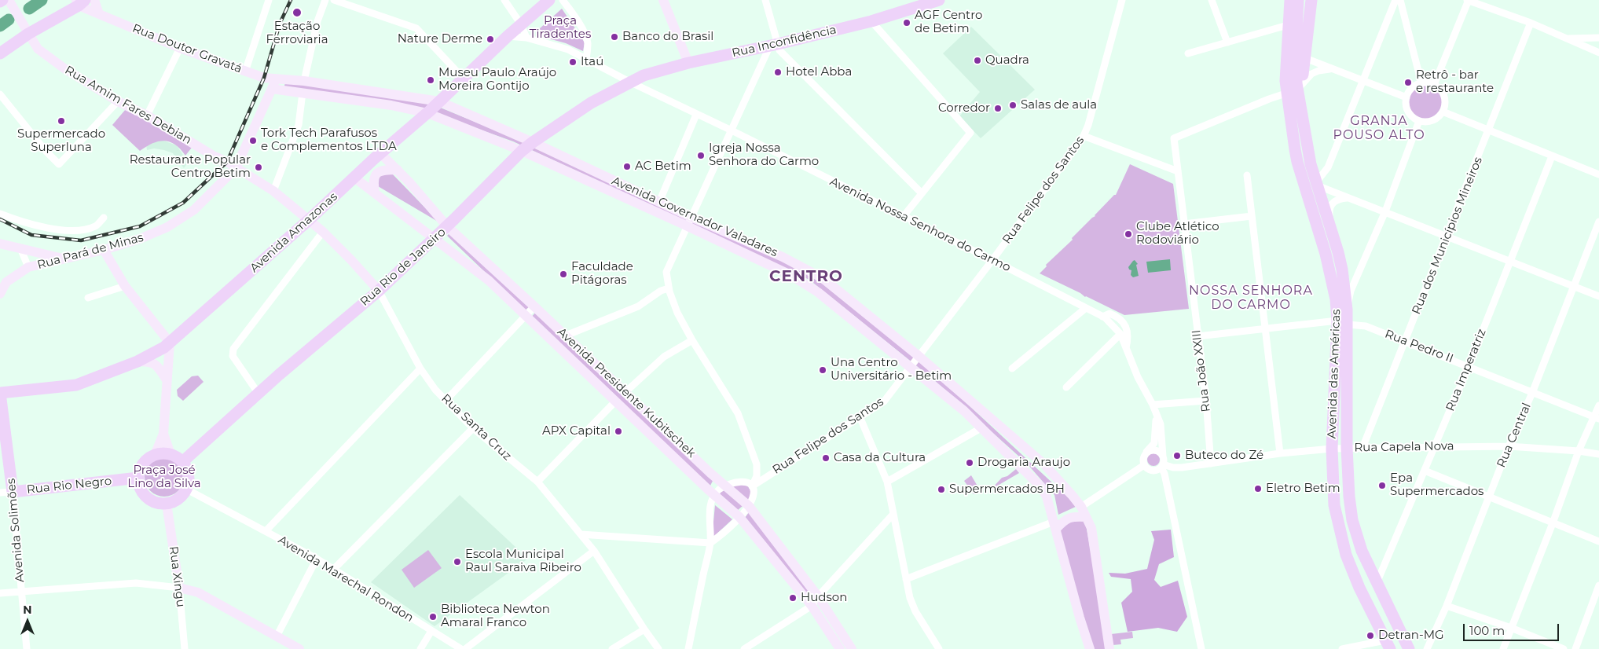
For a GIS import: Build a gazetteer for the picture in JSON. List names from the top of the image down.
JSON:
{
  "streets": {
    "main road": [
      "Rua Inconfidência",
      "Avenida Amazonas",
      "Rua Rio de Janeiro",
      "Avenida das Américas",
      "Rua Rio Negro",
      "Avenida Solimões"
    ],
    "street": [
      "Rua Doutor Gravatá",
      "Rua Amim Fares Debian",
      "Rua Felipe dos Santos",
      "Avenida Governador Valadares",
      "Avenida Nossa Senhora do Carmo",
      "Rua dos Municípios Mineiros",
      "Rua Pará de Minas",
      "Rua Pedro II",
      "Rua Imperatriz",
      "Rua João XXIII",
      "Avenida Presidente Kubitschek",
      "Rua Santa Cruz",
      "Rua Central",
      "Rua Capela Nova",
      "Rua Xingu",
      "Avenida Marechal Rondon"
    ]
  },
  "crossings": [
    ["Rua Inconfidência", "Avenida Nossa Senhora do Carmo"],
    ["Rua Inconfidência", "Rua Rio de Janeiro"],
    ["Rua Doutor Gravatá", "Avenida Governador Valadares"],
    ["Rua Doutor Gravatá", "Rua Pará de Minas"],
    ["Rua Amim Fares Debian", "Rua Pará de Minas"],
    ["Rua Amim Fares Debian", "Rua Santa Cruz"],
    ["Rua Felipe dos Santos", "Avenida Governador Valadares"],
    ["Rua Felipe dos Santos", "Avenida Nossa Senhora do Carmo"],
    ["Avenida Governador Valadares", "Avenida Amazonas"],
    ["Avenida Governador Valadares", "Rua Pará de Minas"],
    ["Avenida Governador Valadares", "Rua Rio de Janeiro"],
    ["Avenida Nossa Senhora do Carmo", "Avenida Amazonas"],
    ["Avenida Nossa Senhora do Carmo", "Rua Rio de Janeiro"],
    ["Avenida Nossa Senhora do Carmo", "Rua Capela Nova"],
    ["Avenida Amazonas", "Avenida Presidente Kubitschek"],
    ["Avenida Amazonas", "Rua Santa Cruz"],
    ["Avenida Amazonas", "Avenida Solimões"],
    ["Rua dos Municípios Mineiros", "Rua Pedro II"],
    ["Rua dos Municípios Mineiros", "Rua Capela Nova"],
    ["Rua Pará de Minas", "Rua Santa Cruz"],
    ["Rua Rio de Janeiro", "Avenida Presidente Kubitschek"],
    ["Rua Rio de Janeiro", "Rua Santa Cruz"],
    ["Rua Rio de Janeiro", "Rua Rio Negro"],
    ["Rua Rio de Janeiro", "Rua Xingu"],
    ["Rua Rio de Janeiro", "Avenida Marechal Rondon"],
    ["Rua Pedro II", "Rua Imperatriz"],
    ["Rua Pedro II", "Rua João XXIII"],
    ["Rua Pedro II", "Avenida das Américas"],
    ["Rua Pedro II", "Rua Central"],
    ["Rua Imperatriz", "Avenida das Américas"],
    ["Rua Imperatriz", "Rua Capela Nova"],
    ["Rua João XXIII", "Avenida das Américas"],
    ["Rua João XXIII", "Rua Capela Nova"],
    ["Avenida das Américas", "Rua Capela Nova"],
    ["Rua Central", "Rua Capela Nova"],
    ["Rua Rio Negro", "Avenida Solimões"],
    ["Rua Rio Negro", "Rua Xingu"],
    ["Rua Rio Negro", "Avenida Marechal Rondon"],
    ["Rua Xingu", "Avenida Marechal Rondon"]
  ],
  "districts": ["GRANJA POUSO ALTO", "CENTRO", "NOSSA SENHORA DO CARMO"],
  "parks": ["Praça Tiradentes", "Praça José Lino da Silva"],
  "places": [
    "Estação Ferroviaria",
    "AGF Centro de Betim",
    "Banco do Brasil",
    "Nature Derme",
    "Quadra",
    "Itaú",
    "Hotel Abba",
    "Museu Paulo Araújo Moreira Gontijo",
    "Retrô - bar e restaurante",
    "Salas de aula",
    "Corredor",
    "Supermercado Superluna",
    "Tork Tech Parafusos e Complementos LTDA",
    "Igreja Nossa Senhora do Carmo",
    "AC Betim",
    "Restaurante Popular Centro Betim",
    "Clube Atlético Rodoviário",
    "Faculdade Pitágoras",
    "Una Centro Universitário - Betim",
    "APX Capital",
    "Buteco do Zé",
    "Casa da Cultura",
    "Drogaria Araujo",
    "Epa Supermercados",
    "Eletro Betim",
    "Supermercados BH",
    "Escola Municipal Raul Saraiva Ribeiro",
    "Hudson",
    "Biblioteca Newton Amaral Franco",
    "Detran-MG"
  ],
  "scale_bar": "100 m",
  "north": "top"
}
